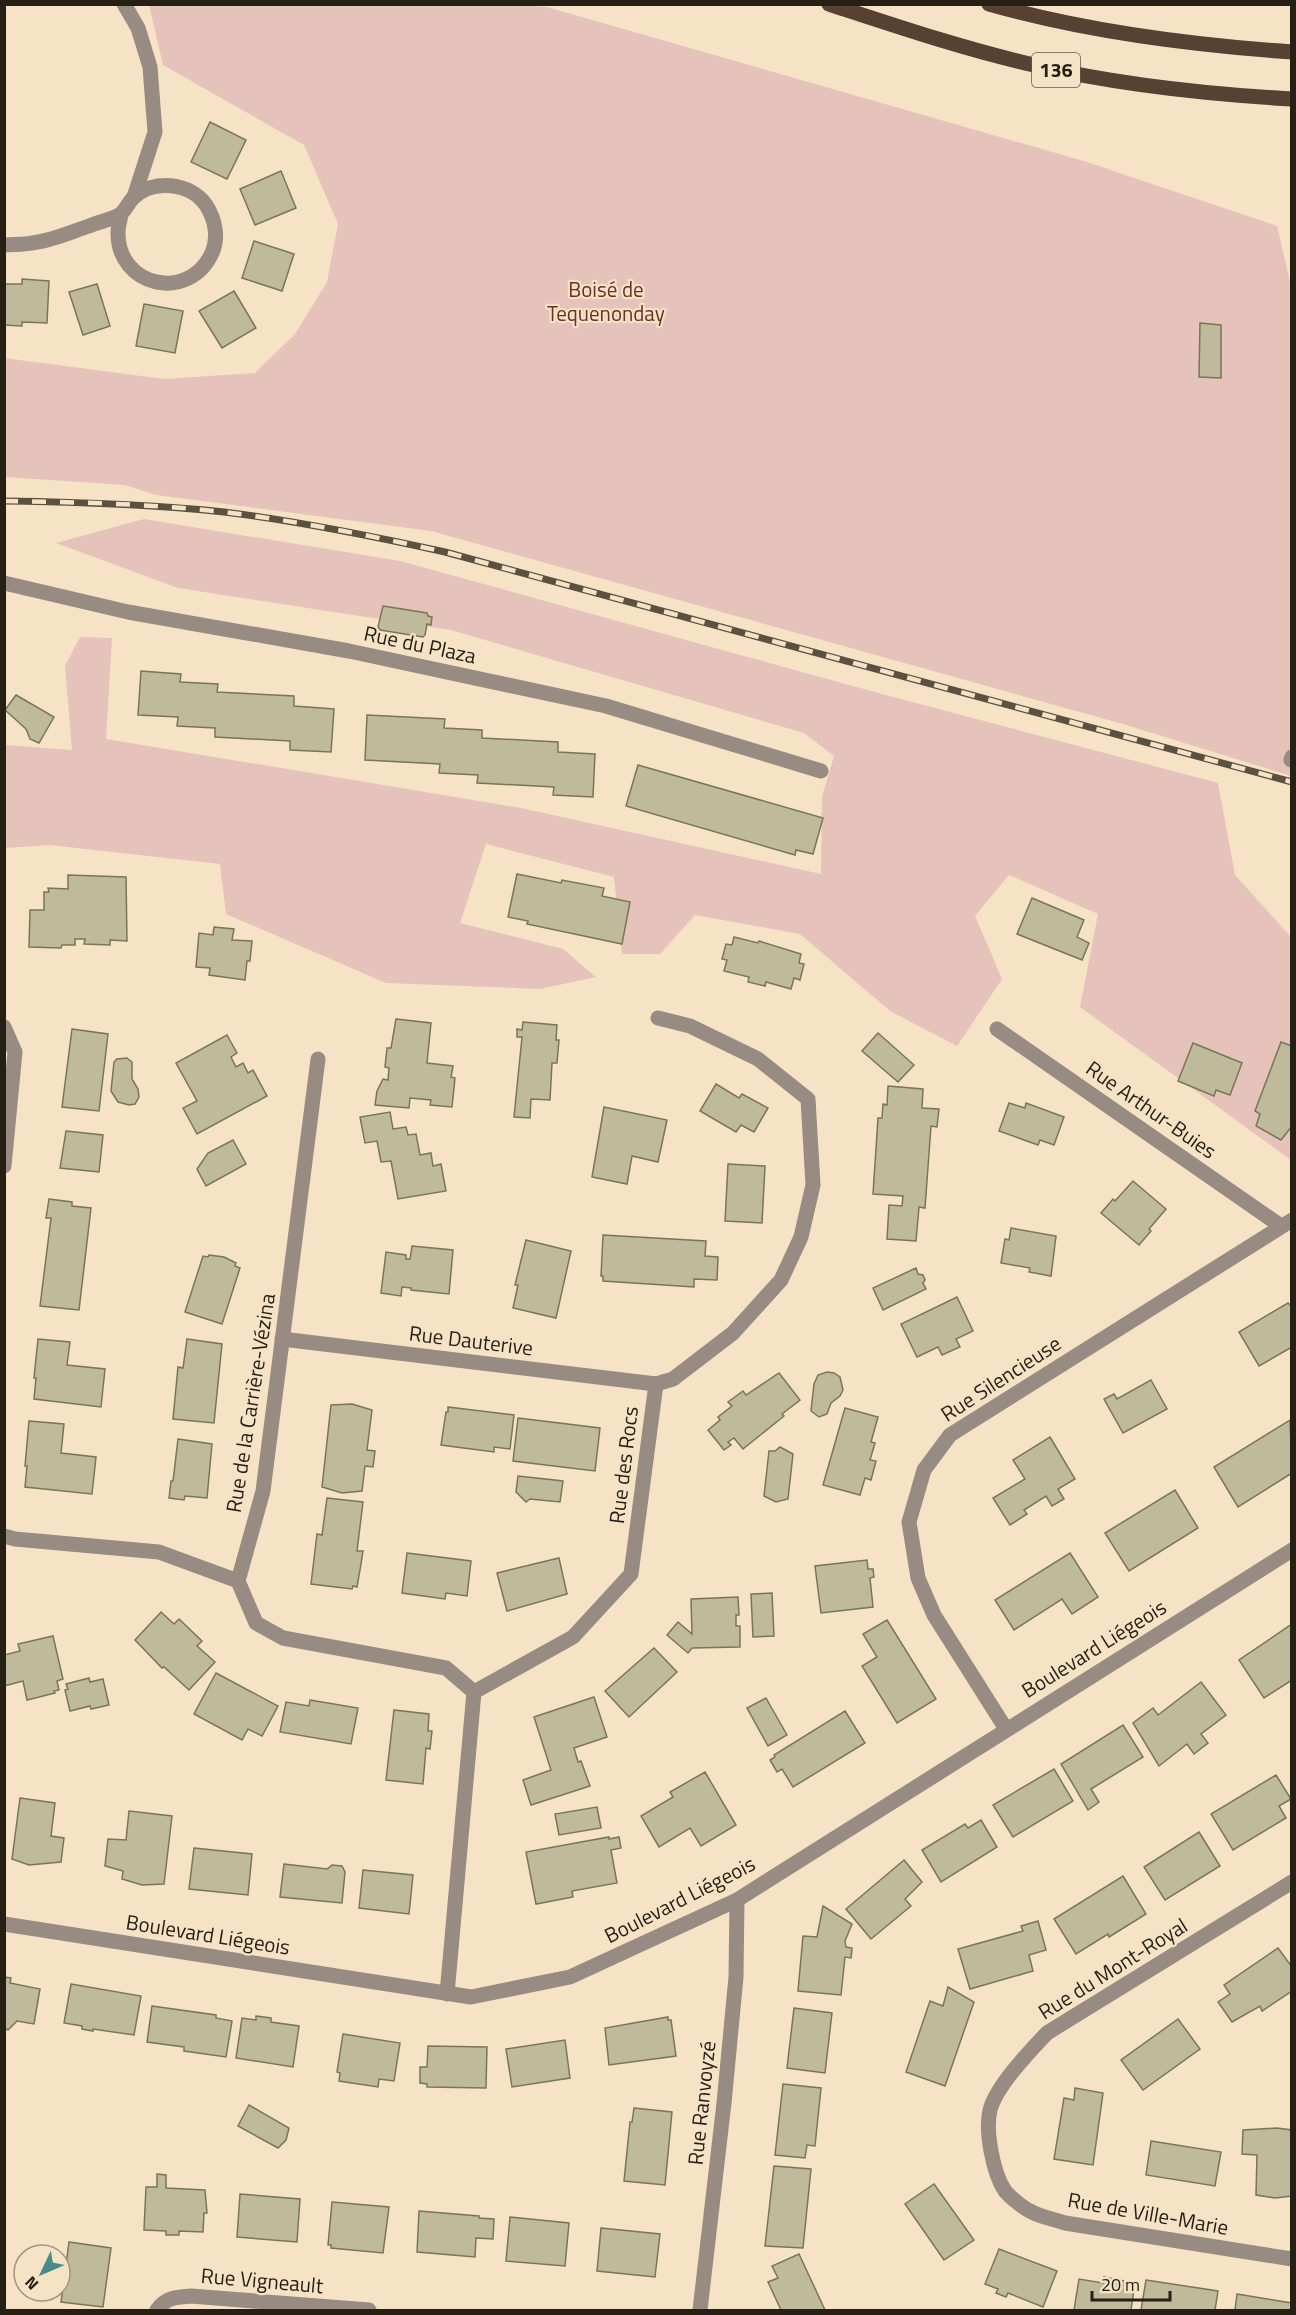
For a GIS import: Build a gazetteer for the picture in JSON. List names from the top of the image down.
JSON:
{
  "streets": {
    "main road": ["136"],
    "street": [
      "Rue du Plaza",
      "Rue Arthur-Buies",
      "Rue Dauterive",
      "Rue Silencieuse",
      "Rue de la Carrière-Vézina",
      "Rue des Rocs",
      "Boulevard Liégeois",
      "Rue du Mont-Royal",
      "Rue Ranvoyzé",
      "Rue de Ville-Marie",
      "Rue Vigneault"
    ]
  },
  "crossings": [
    ["Rue Arthur-Buies", "Rue Silencieuse"],
    ["Rue Dauterive", "Rue de la Carrière-Vézina"],
    ["Rue Dauterive", "Rue des Rocs"],
    ["Rue Silencieuse", "Boulevard Liégeois"],
    ["Boulevard Liégeois", "Rue Ranvoyzé"],
    ["Rue du Mont-Royal", "Rue de Ville-Marie"]
  ],
  "parks": ["Boisé de Tequenonday"],
  "scale_bar": "20 m",
  "north": "bottom left"
}
